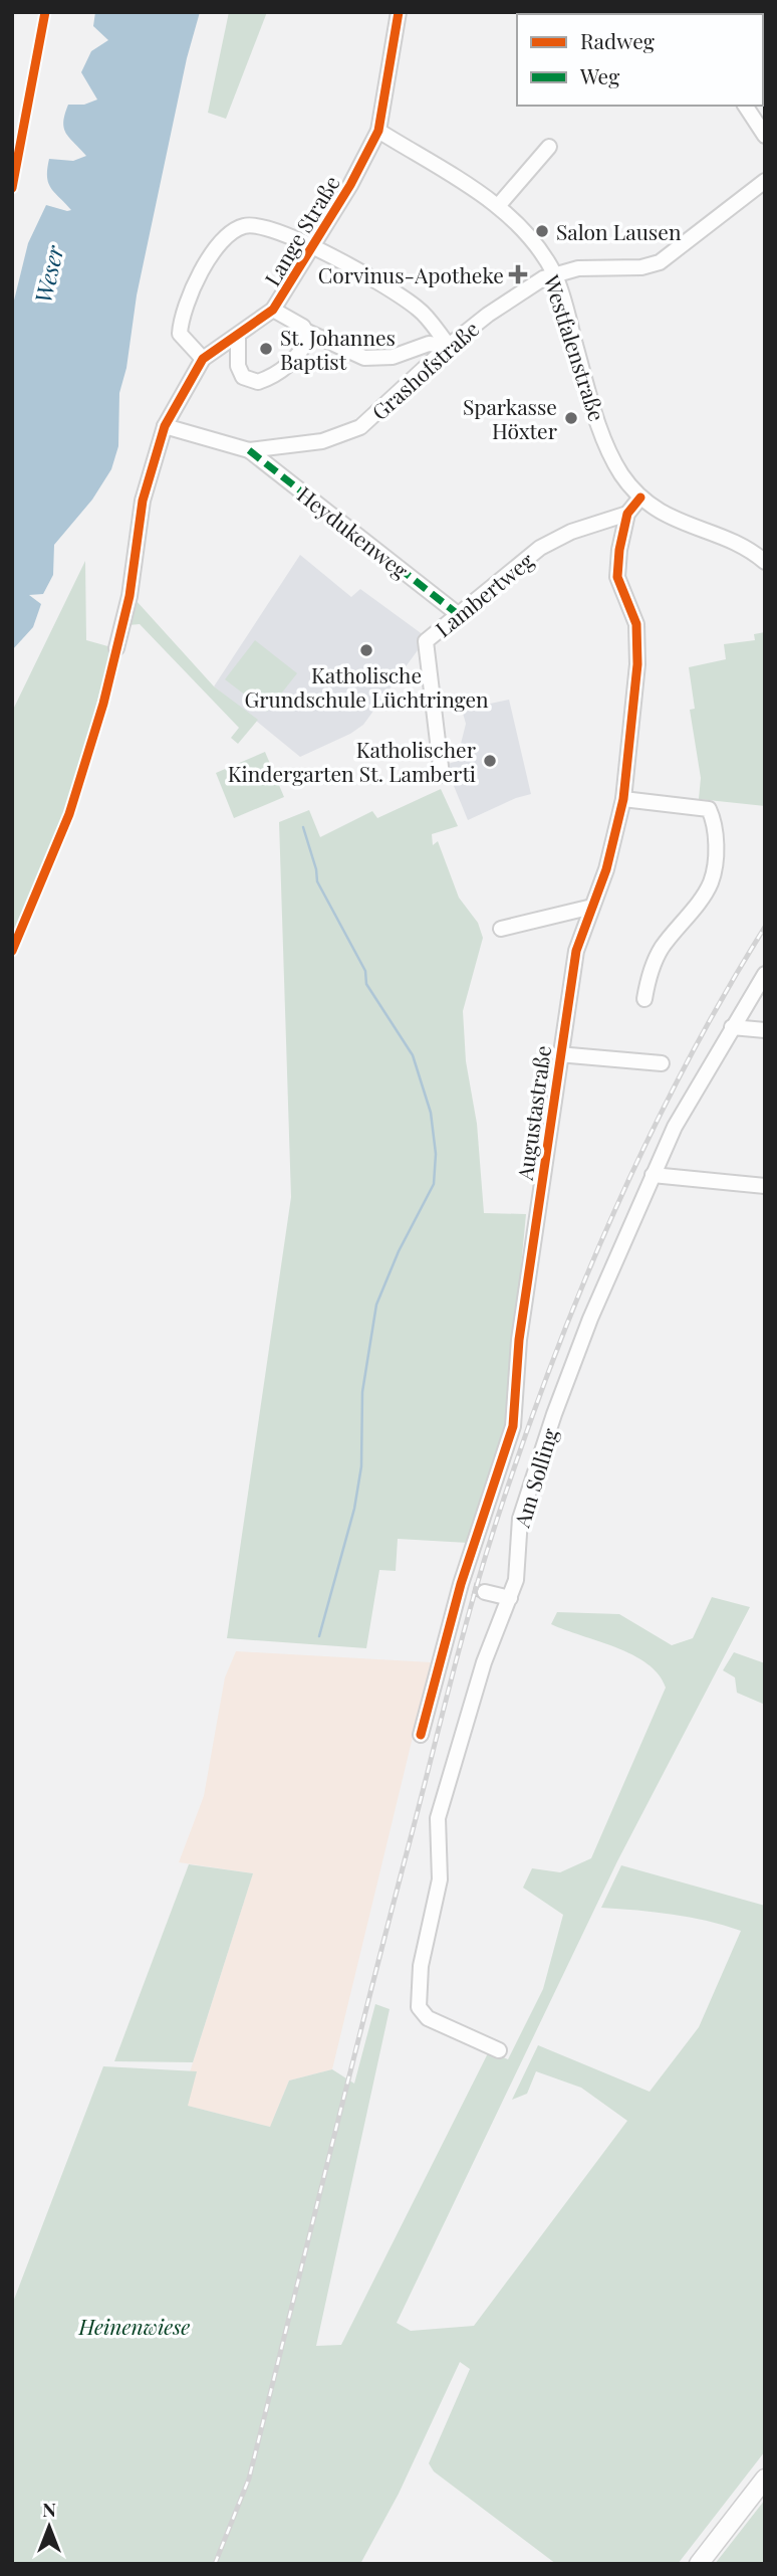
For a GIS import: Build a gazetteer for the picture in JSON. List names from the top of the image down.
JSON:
{
  "streets": {
    "street": [
      "Lange Straße",
      "Westfalenstraße",
      "Grashofstraße",
      "Heydukenweg",
      "Lambertweg",
      "Augustastraße",
      "Am Solling"
    ]
  },
  "crossings": [
    ["Lange Straße", "Westfalenstraße"],
    ["Lange Straße", "Grashofstraße"],
    ["Westfalenstraße", "Grashofstraße"],
    ["Westfalenstraße", "Augustastraße"],
    ["Grashofstraße", "Heydukenweg"],
    ["Heydukenweg", "Lambertweg"],
    ["Lambertweg", "Augustastraße"]
  ],
  "water": ["Weser"],
  "parks": ["Heinenwiese"],
  "places": {
    "other": [
      "Salon Lausen",
      "St. Johannes Baptist",
      "Sparkasse Höxter",
      "Katholische Grundschule Lüchtringen",
      "Katholischer Kindergarten St. Lamberti"
    ],
    "health": ["Corvinus-Apotheke"]
  },
  "legend": ["Radweg", "Weg"],
  "north": "top"
}
